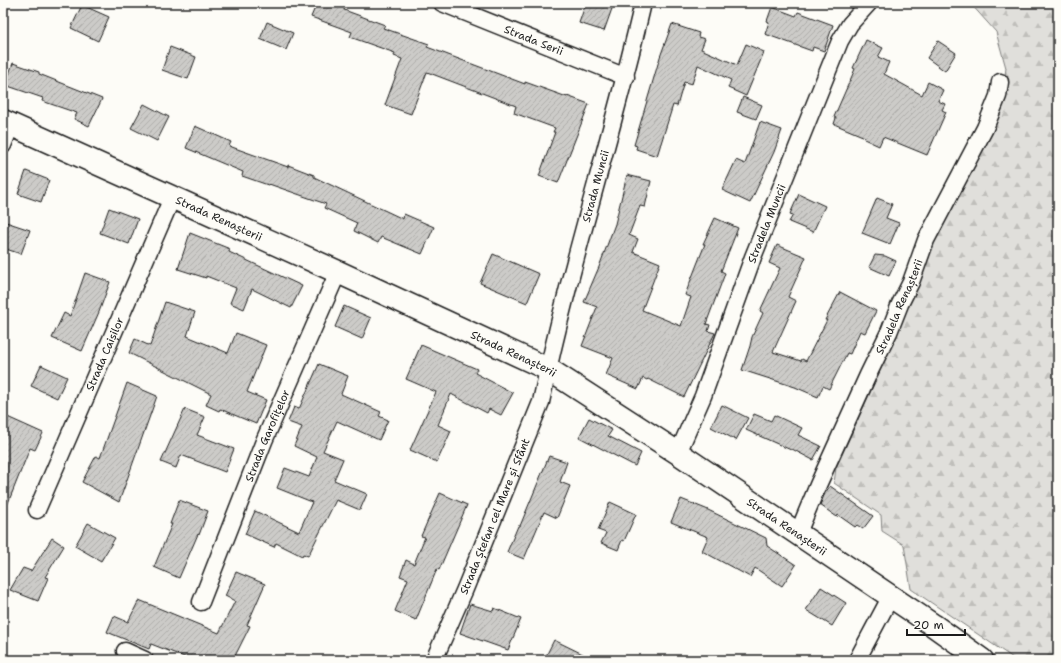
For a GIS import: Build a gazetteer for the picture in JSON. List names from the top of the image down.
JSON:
{
  "streets": {
    "street": [
      "Strada Serii",
      "Strada Muncii",
      "Strada Renașterii",
      "Stradela Muncii",
      "Stradela Renașterii",
      "Strada Caișilor",
      "Strada Garofițelor",
      "Strada Ștefan cel Mare și Sfânt"
    ]
  },
  "crossings": [
    ["Strada Serii", "Strada Muncii"],
    ["Strada Muncii", "Strada Renașterii"],
    ["Strada Muncii", "Strada Ștefan cel Mare și Sfânt"],
    ["Strada Renașterii", "Stradela Muncii"],
    ["Strada Renașterii", "Stradela Renașterii"],
    ["Strada Renașterii", "Strada Caișilor"],
    ["Strada Renașterii", "Strada Garofițelor"],
    ["Strada Renașterii", "Strada Ștefan cel Mare și Sfânt"]
  ],
  "scale_bar": "20 m"
}
